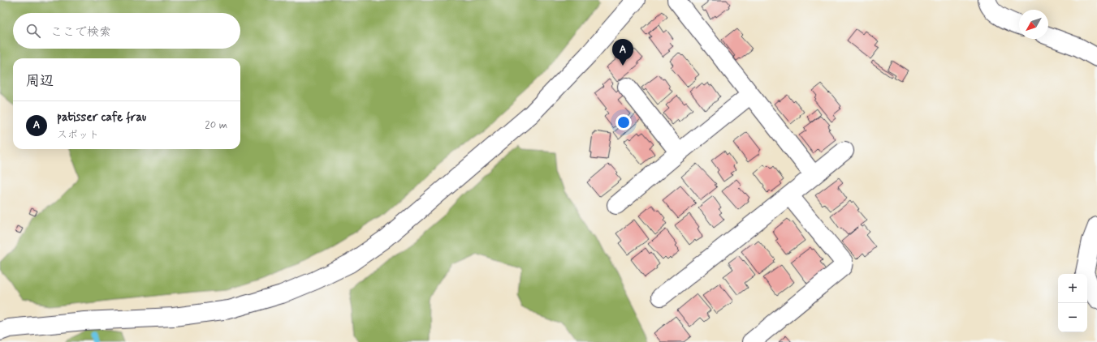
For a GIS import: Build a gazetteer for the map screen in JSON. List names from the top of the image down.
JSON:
{
  "north": "bottom left",
  "page": {
    "search": "ここで検索",
    "pins": "A",
    "heading": "周辺",
    "list": [
      {
        "mark": "A",
        "name": "patisser cafe frau",
        "note": "スポット",
        "value": "20 m"
      }
    ],
    "map_buttons": ["+", "−"]
  }
}
